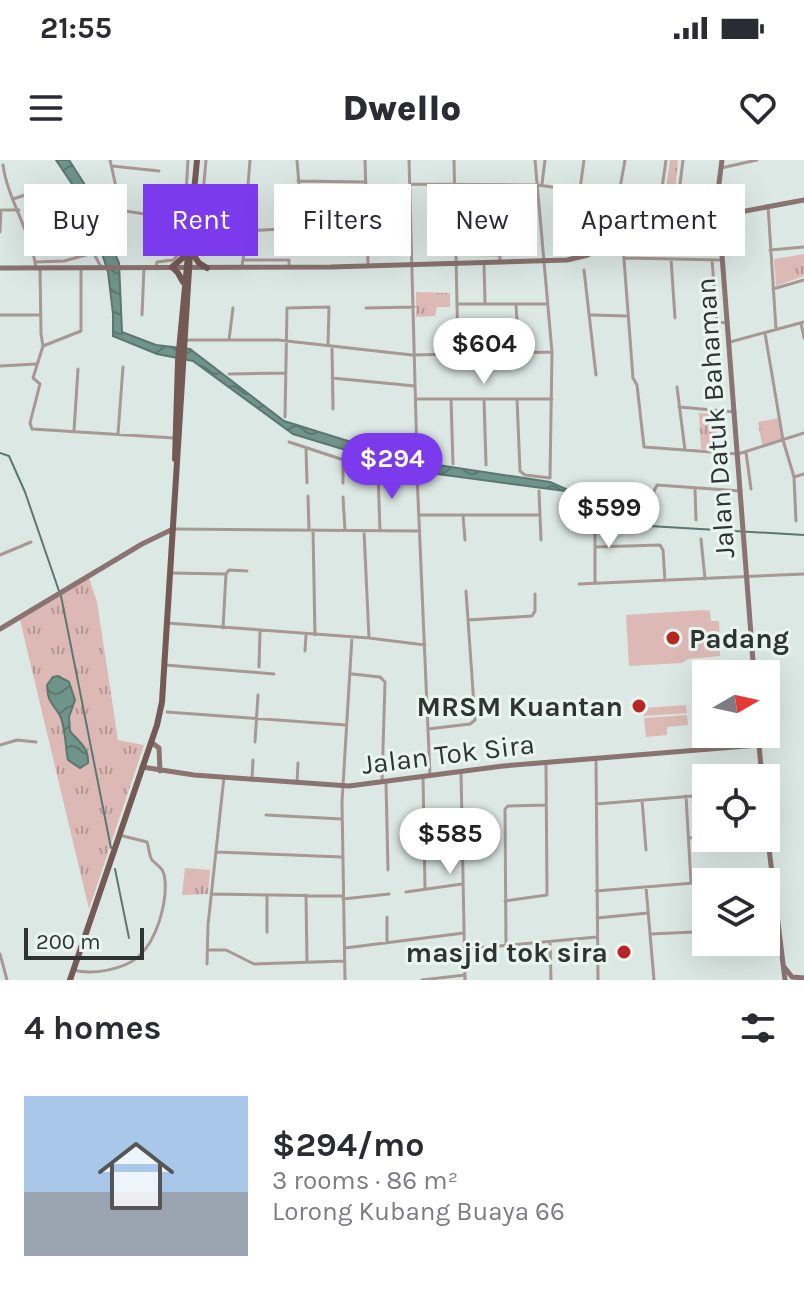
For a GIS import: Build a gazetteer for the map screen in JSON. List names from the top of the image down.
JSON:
{
  "streets": {
    "street": ["Jalan Datuk Bahaman", "Jalan Tok Sira"]
  },
  "places": ["Padang", "MRSM Kuantan", "masjid tok sira"],
  "scale_bar": "200 m",
  "north": "right",
  "page": {
    "status": "21:55",
    "header": "Dwello",
    "chip": [
      "Buy",
      "Rent",
      "Filters",
      "New",
      "Apartment"
    ],
    "price": [
      "$604",
      "$294",
      "$599",
      "$585"
    ],
    "scale": "200 m",
    "heading": "4 homes",
    "list": [
      {
        "name": "$294/mo",
        "note": "3 rooms · 86 m² · Lorong Kubang Buaya 66"
      }
    ]
  }
}
